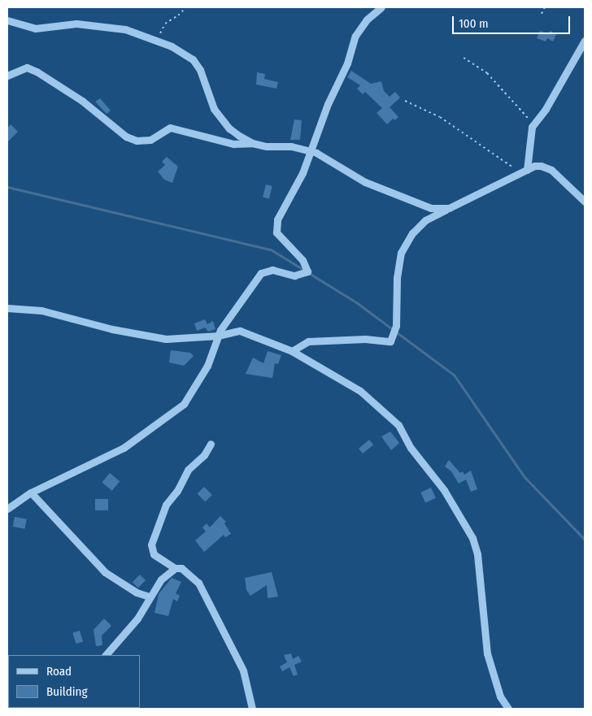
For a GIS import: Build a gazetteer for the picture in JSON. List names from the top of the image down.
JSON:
{
  "legend": ["Road", "Building"],
  "scale_bar": "100 m"
}
